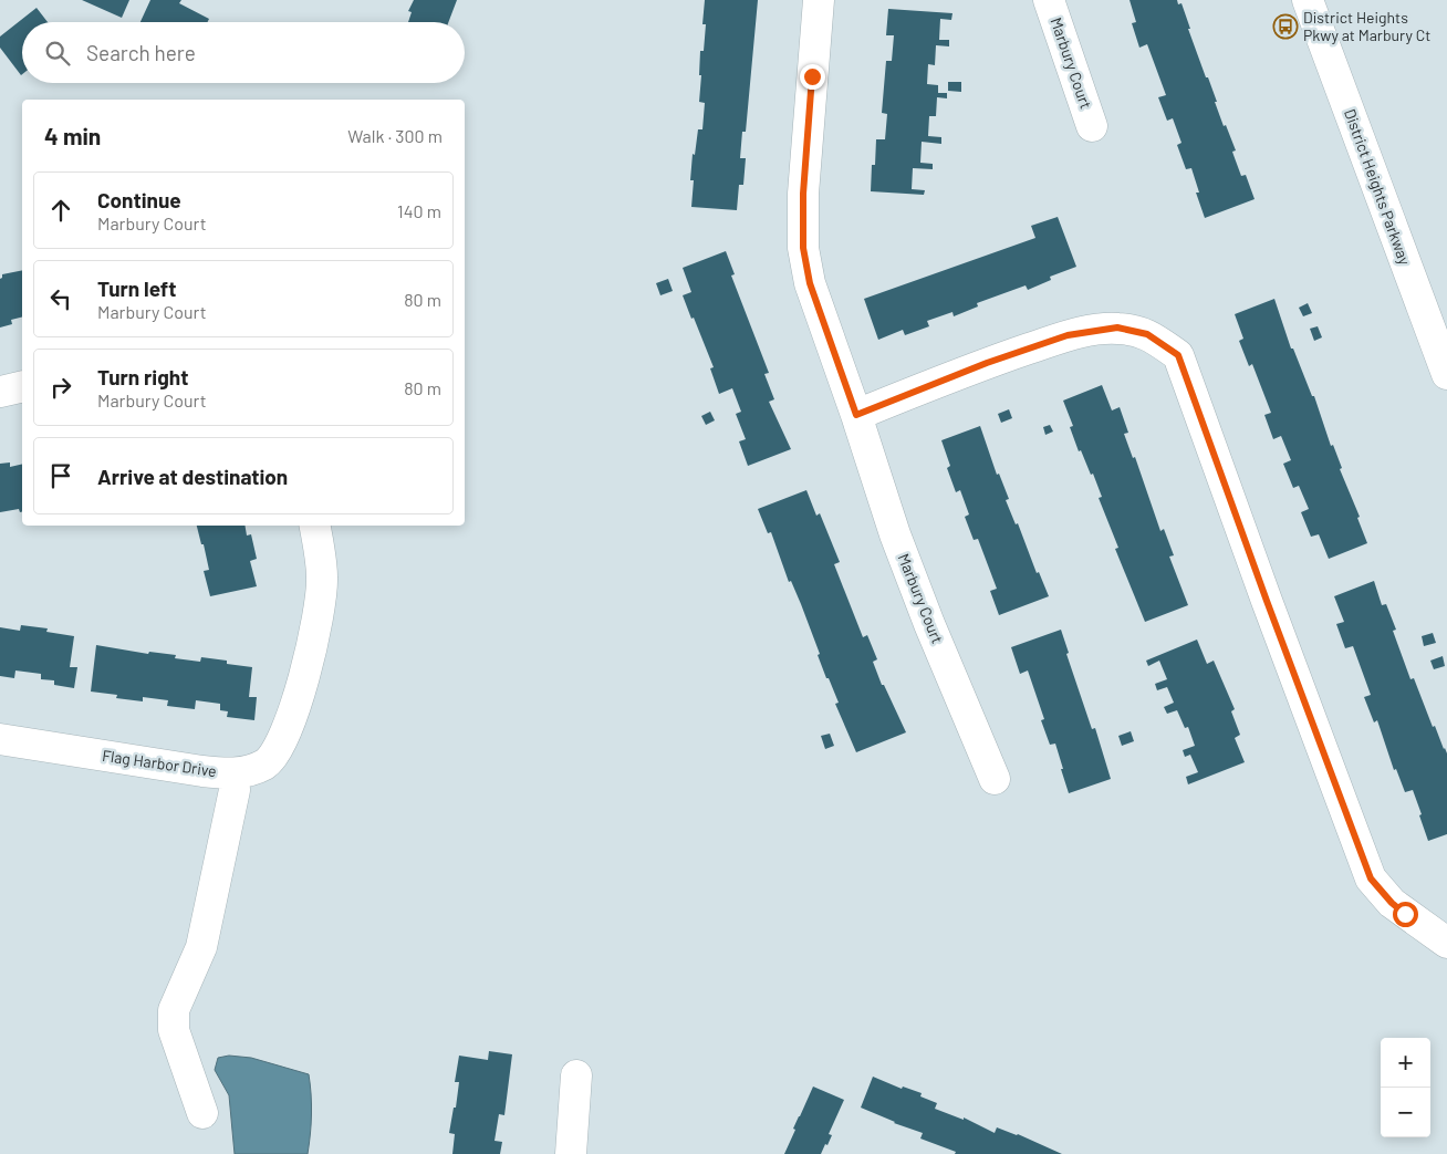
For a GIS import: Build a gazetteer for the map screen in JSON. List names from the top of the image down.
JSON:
{
  "streets": {
    "street": ["Marbury Court", "District Heights Parkway", "Flag Harbor Drive"]
  },
  "places": {
    "bus stop": ["District Heights Pkwy at Marbury Ct"]
  },
  "page": {
    "search": "Search here",
    "heading": ["4 min", "Walk · 300 m"],
    "list": [
      ["Continue", "Marbury Court", "140 m"],
      ["Turn left", "Marbury Court", "80 m"],
      ["Turn right", "Marbury Court", "80 m"],
      "Arrive at destination"
    ],
    "map_buttons": ["+", "−"]
  }
}
